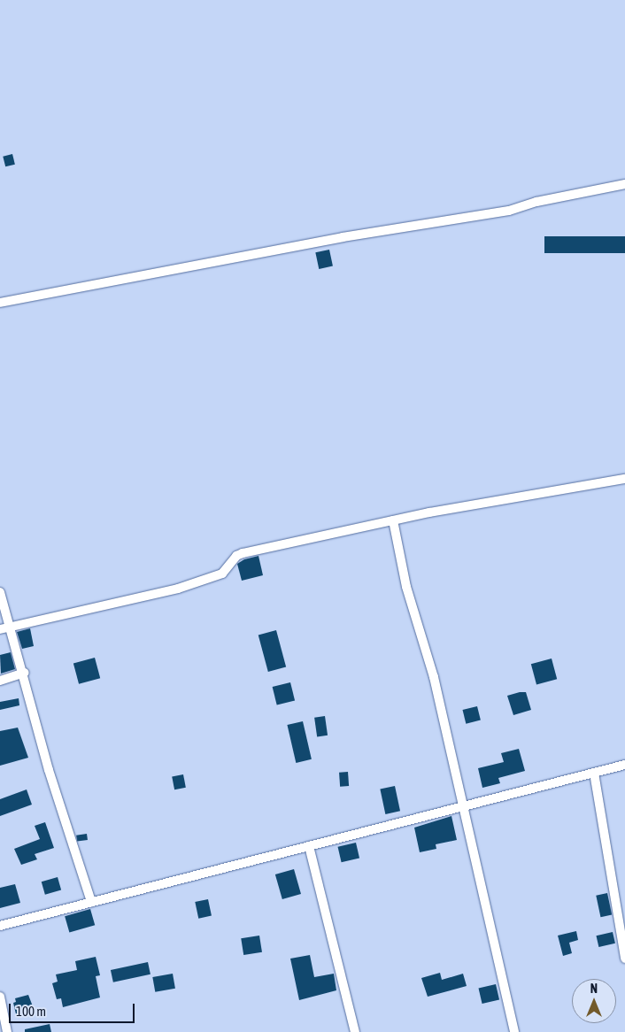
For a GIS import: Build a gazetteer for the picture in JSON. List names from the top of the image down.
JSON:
{
  "scale_bar": "100 m",
  "north": "top"
}
